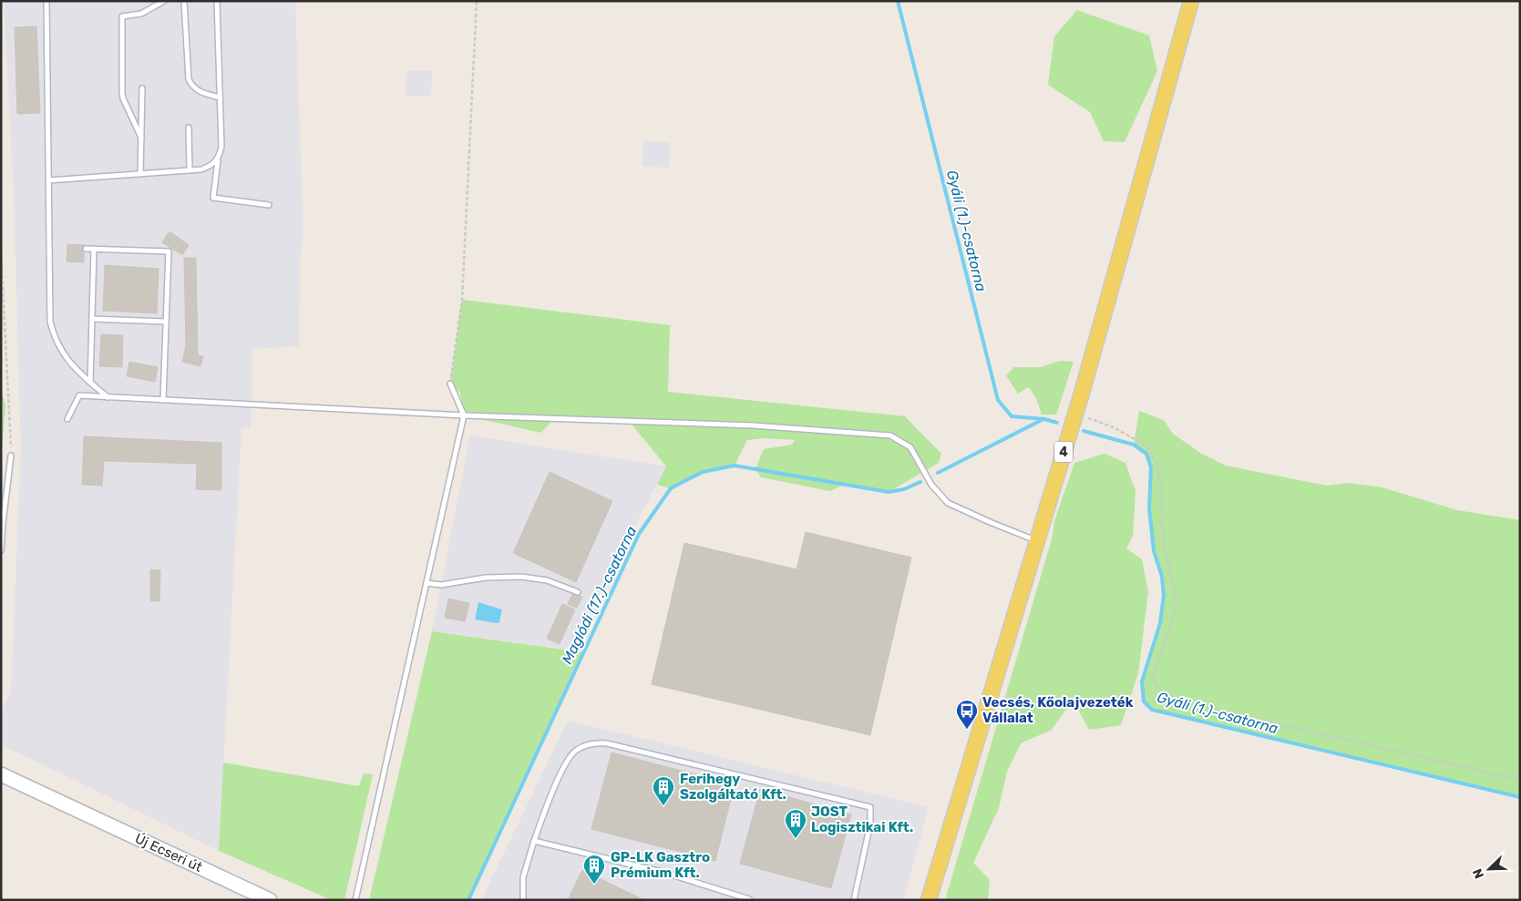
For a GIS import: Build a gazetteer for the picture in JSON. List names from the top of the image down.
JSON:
{
  "streets": {
    "main road": ["4", "Új Ecseri út"]
  },
  "water": ["Gyáli (1.)-csatorna", "Maglódi (17.)-csatorna"],
  "places": {
    "bus stop": ["Vecsés, Kőolajvezeték Vállalat"],
    "building": ["Ferihegy Szolgáltató Kft.", "JOST Logisztikai Kft.", "GP-LK Gasztro Prémium Kft."]
  },
  "north": "bottom left"
}
